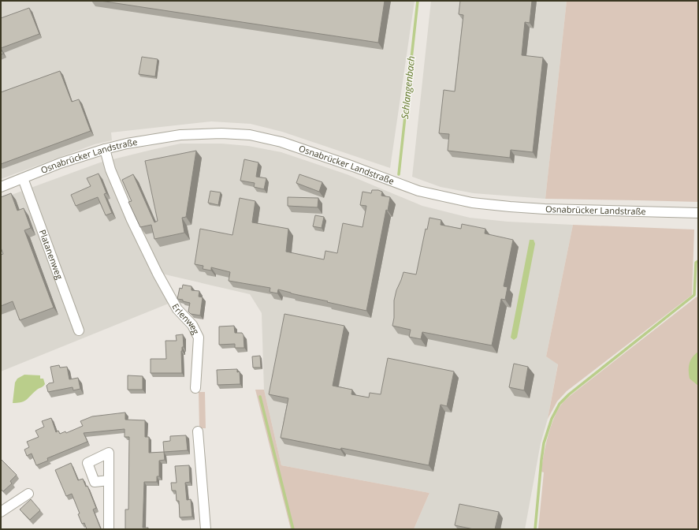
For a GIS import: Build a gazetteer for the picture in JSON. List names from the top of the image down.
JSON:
{
  "streets": {
    "street": ["Osnabrücker Landstraße", "Platanenweg", "Erlenweg"]
  },
  "crossings": [
    ["Osnabrücker Landstraße", "Platanenweg"],
    ["Osnabrücker Landstraße", "Erlenweg"]
  ],
  "water": ["Schlangenbach"]
}
